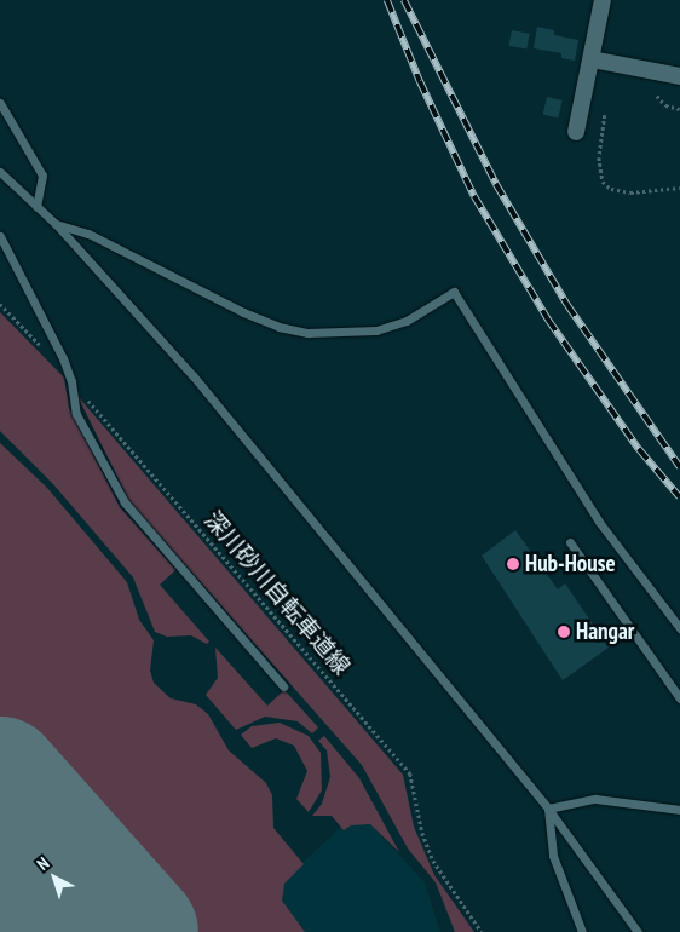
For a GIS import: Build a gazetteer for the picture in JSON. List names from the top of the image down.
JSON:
{
  "streets": {
    "path": ["深川砂川自転車道線"]
  },
  "places": ["Hub-House", "Hangar"],
  "north": "top left"
}
